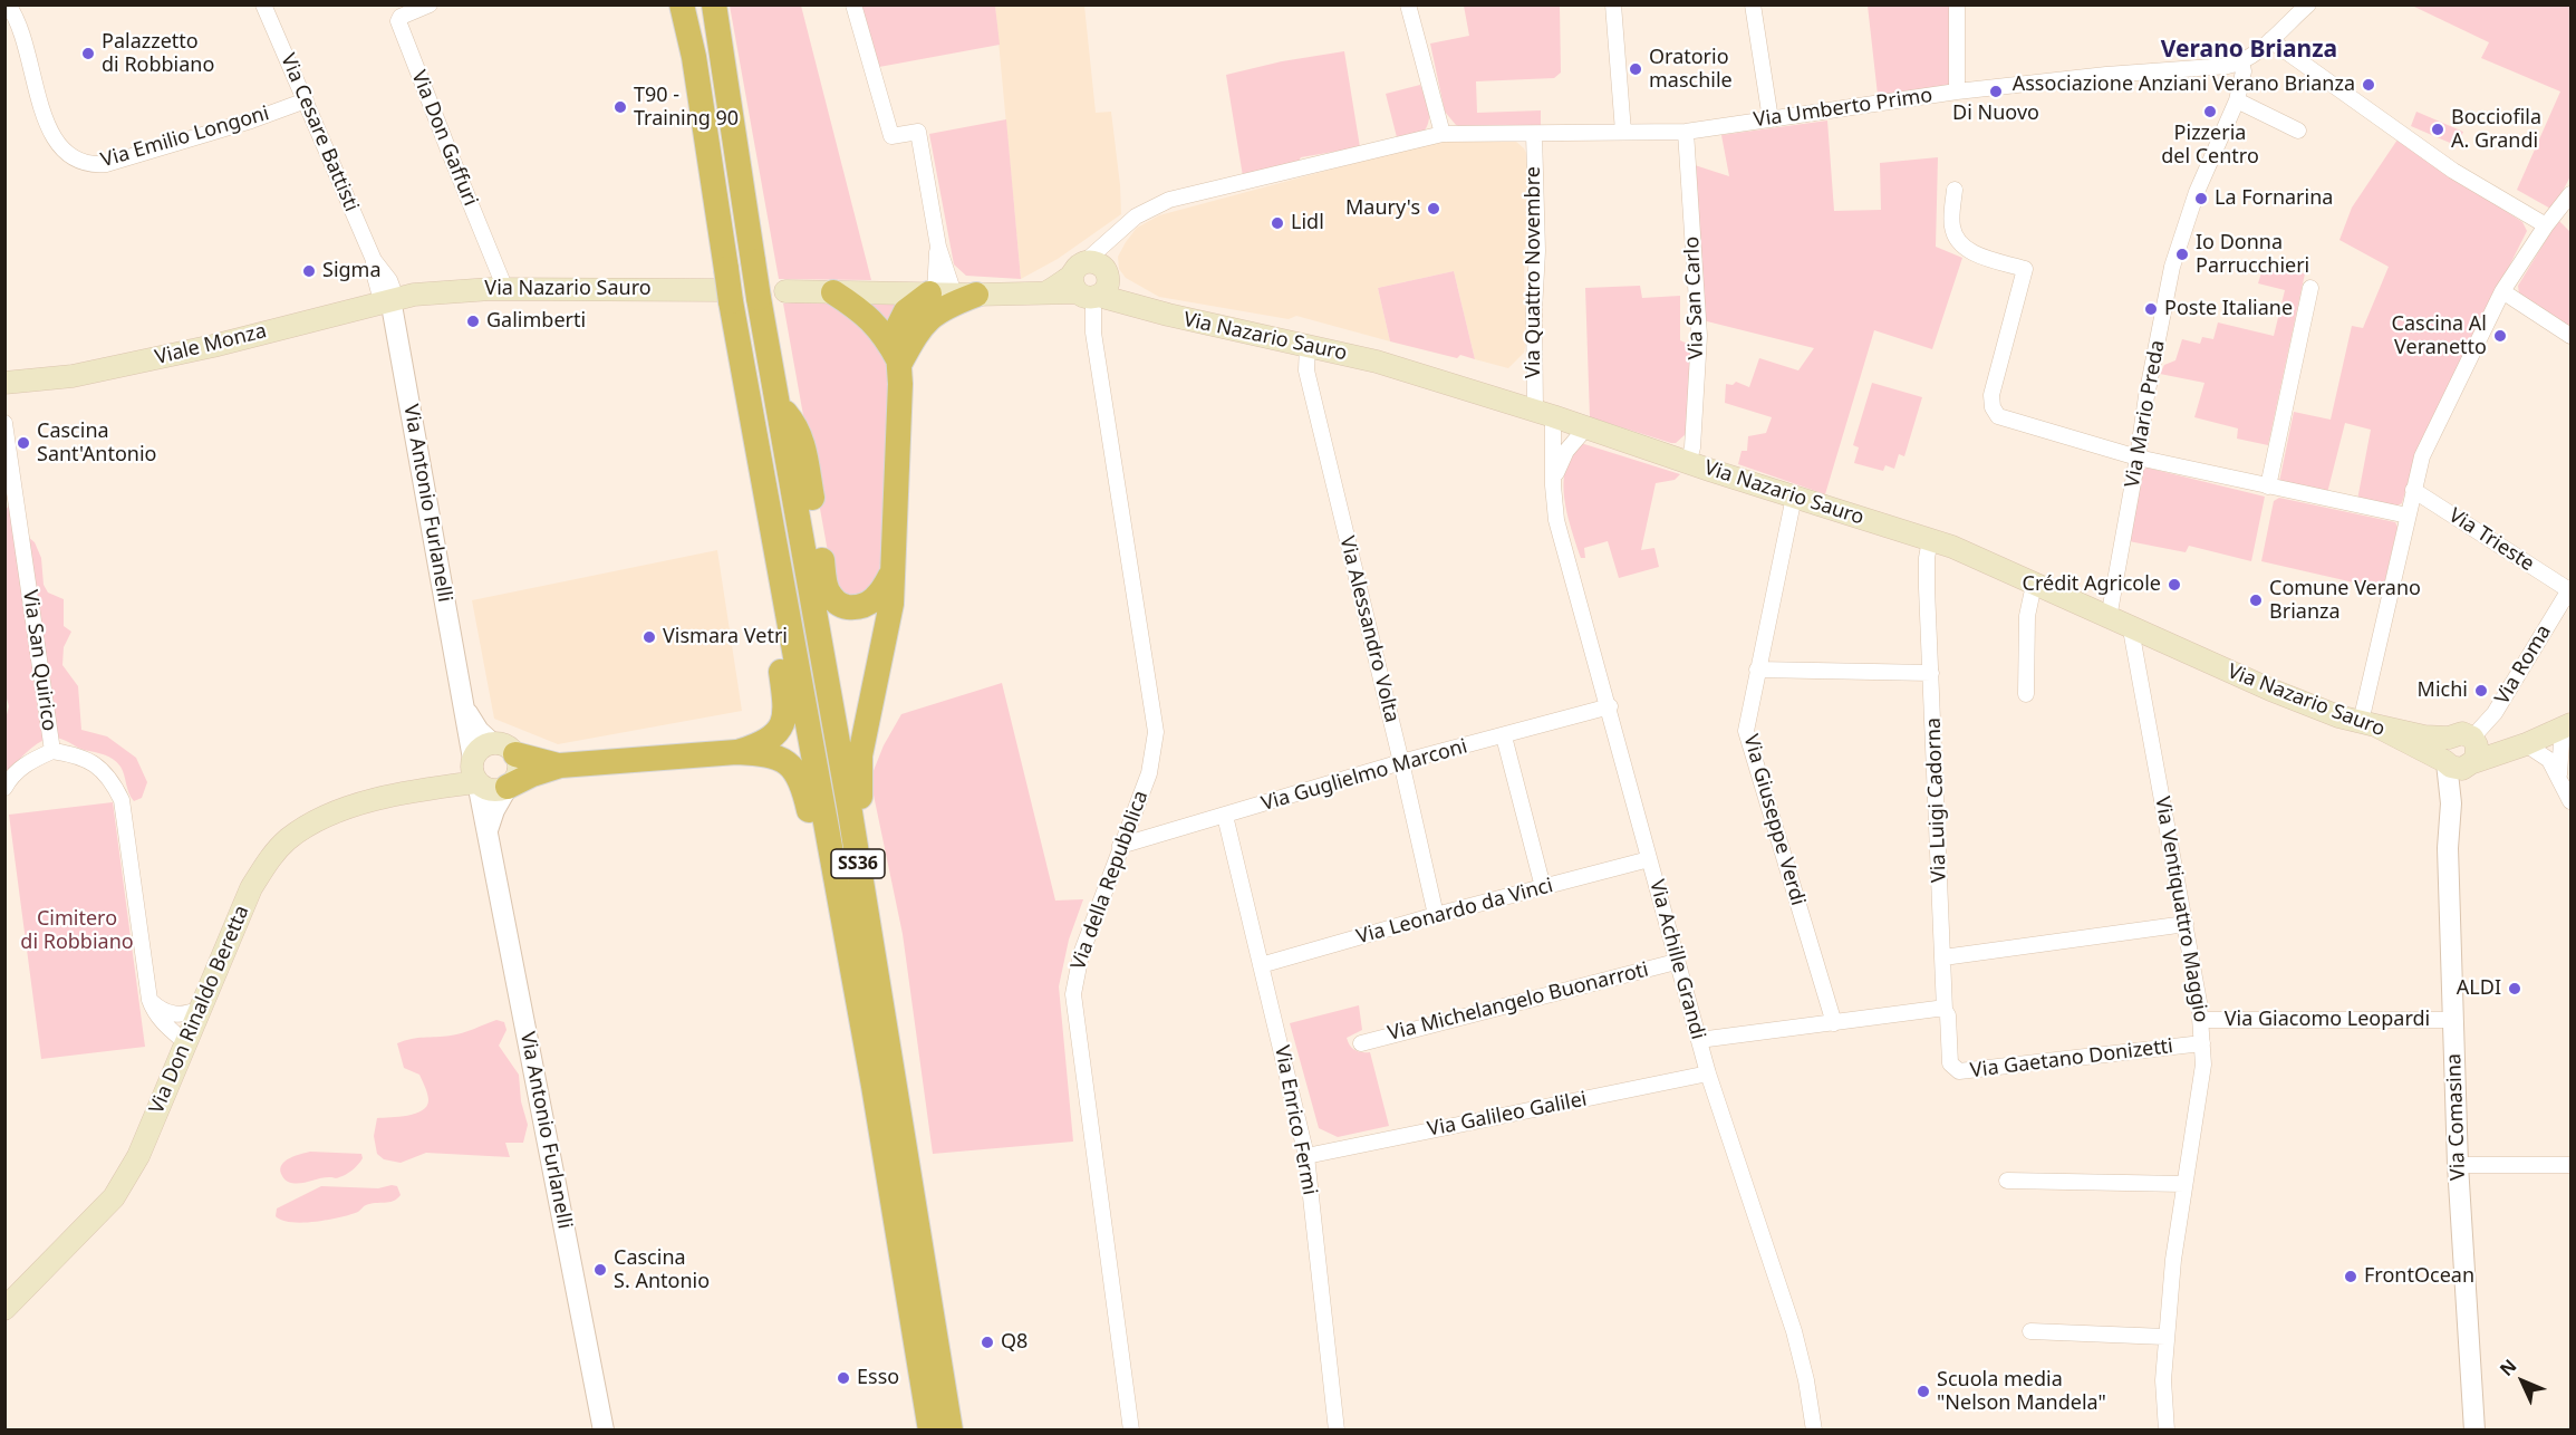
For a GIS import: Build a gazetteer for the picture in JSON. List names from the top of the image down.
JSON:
{
  "streets": {
    "highway": ["SS36"],
    "main road": ["Via Nazario Sauro", "Viale Monza", "Via Don Rinaldo Beretta"],
    "street": [
      "Via Umberto Primo",
      "Via Cesare Battisti",
      "Via Emilio Longoni",
      "Via Don Gaffuri",
      "Via Quattro Novembre",
      "Via San Carlo",
      "Via Mario Preda",
      "Via Antonio Furlanelli",
      "Via Trieste",
      "Via Alessandro Volta",
      "Via San Quirico",
      "Via Roma",
      "Via Guglielmo Marconi",
      "Via Luigi Cadorna",
      "Via Giuseppe Verdi",
      "Via della Repubblica",
      "Via Ventiquattro Maggio",
      "Via Leonardo da Vinci",
      "Via Achille Grandi",
      "Via Michelangelo Buonarroti",
      "Via Giacomo Leopardi",
      "Via Gaetano Donizetti",
      "Via Galileo Galilei",
      "Via Comasina",
      "Via Enrico Fermi"
    ]
  },
  "crossings": [
    ["Via Umberto Primo", "Via Quattro Novembre"],
    ["Via Umberto Primo", "Via Nazario Sauro"],
    ["Via Umberto Primo", "Via San Carlo"],
    ["Via Umberto Primo", "Via Mario Preda"],
    ["Via Umberto Primo", "Via della Repubblica"],
    ["Via Cesare Battisti", "Via Emilio Longoni"],
    ["Via Cesare Battisti", "Via Nazario Sauro"],
    ["Via Cesare Battisti", "Viale Monza"],
    ["Via Cesare Battisti", "Via Antonio Furlanelli"],
    ["Via Don Gaffuri", "Via Nazario Sauro"],
    ["Via Quattro Novembre", "Via Nazario Sauro"],
    ["Via Quattro Novembre", "Via Achille Grandi"],
    ["Via Nazario Sauro", "Via San Carlo"],
    ["Via Nazario Sauro", "Viale Monza"],
    ["Via Nazario Sauro", "Via Mario Preda"],
    ["Via Nazario Sauro", "Via Antonio Furlanelli"],
    ["Via Nazario Sauro", "Via Alessandro Volta"],
    ["Via Nazario Sauro", "Via Roma"],
    ["Via Nazario Sauro", "Via Luigi Cadorna"],
    ["Via Nazario Sauro", "Via Giuseppe Verdi"],
    ["Via Nazario Sauro", "SS36"],
    ["Via Nazario Sauro", "Via della Repubblica"],
    ["Via Nazario Sauro", "Via Ventiquattro Maggio"],
    ["Via Nazario Sauro", "Via Achille Grandi"],
    ["Via Nazario Sauro", "Via Comasina"],
    ["Viale Monza", "Via Antonio Furlanelli"],
    ["Via Antonio Furlanelli", "Via Don Rinaldo Beretta"],
    ["Via Trieste", "Via Roma"],
    ["Via Alessandro Volta", "Via Guglielmo Marconi"],
    ["Via Alessandro Volta", "Via Leonardo da Vinci"],
    ["Via San Quirico", "Via Don Rinaldo Beretta"],
    ["Via Roma", "Via Comasina"],
    ["Via Guglielmo Marconi", "Via della Repubblica"],
    ["Via Guglielmo Marconi", "Via Achille Grandi"],
    ["Via Guglielmo Marconi", "Via Enrico Fermi"],
    ["Via Luigi Cadorna", "Via Gaetano Donizetti"],
    ["Via Ventiquattro Maggio", "Via Giacomo Leopardi"],
    ["Via Ventiquattro Maggio", "Via Gaetano Donizetti"],
    ["Via Leonardo da Vinci", "Via Achille Grandi"],
    ["Via Leonardo da Vinci", "Via Enrico Fermi"],
    ["Via Achille Grandi", "Via Michelangelo Buonarroti"],
    ["Via Achille Grandi", "Via Galileo Galilei"],
    ["Via Giacomo Leopardi", "Via Comasina"],
    ["Via Galileo Galilei", "Via Enrico Fermi"]
  ],
  "districts": ["Verano Brianza"],
  "parks": ["Cimitero di Robbiano"],
  "places": [
    "Palazzetto di Robbiano",
    "Oratorio maschile",
    "Associazione Anziani Verano Brianza",
    "Di Nuovo",
    "T90 - Training 90",
    "Pizzeria del Centro",
    "Bocciofila A. Grandi",
    "La Fornarina",
    "Maury's",
    "Lidl",
    "Io Donna Parrucchieri",
    "Sigma",
    "Poste Italiane",
    "Galimberti",
    "Cascina Al Veranetto",
    "Cascina Sant'Antonio",
    "Crédit Agricole",
    "Comune Verano Brianza",
    "Vismara Vetri",
    "Michi",
    "ALDI",
    "Cascina S. Antonio",
    "FrontOcean",
    "Q8",
    "Esso",
    "Scuola media \"Nelson Mandela\""
  ],
  "north": "top left"
}
